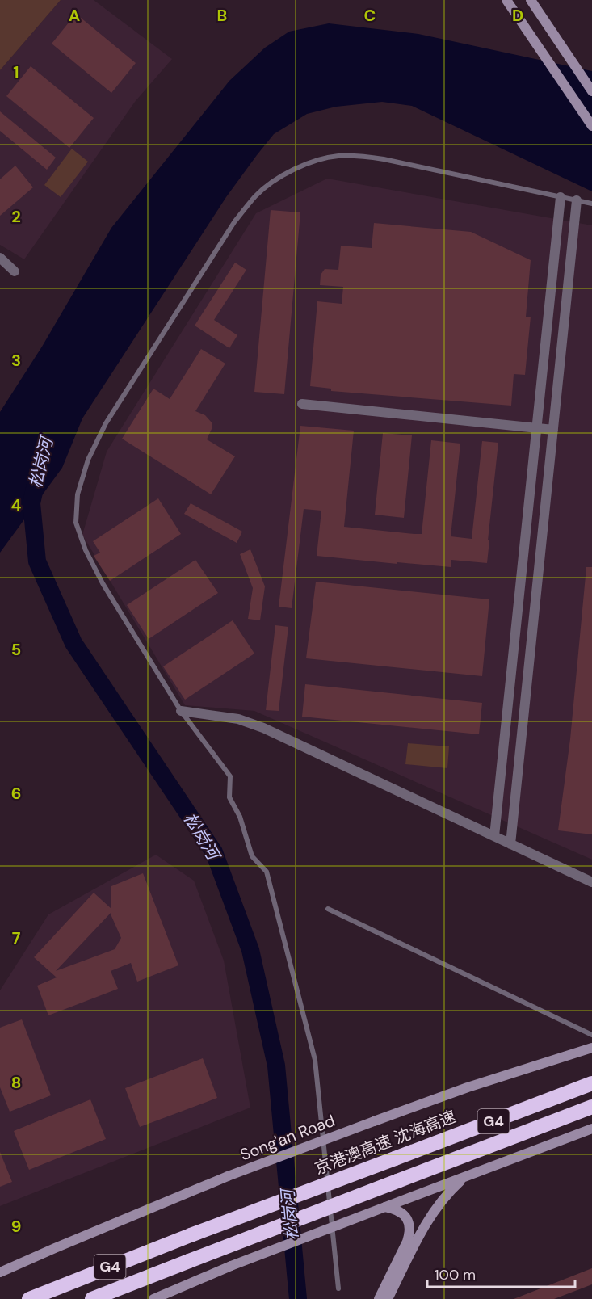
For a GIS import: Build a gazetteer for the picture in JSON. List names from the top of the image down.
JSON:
{
  "streets": {
    "highway": ["G4", "京港澳高速 沈海高速"],
    "main road": ["Song'an Road"]
  },
  "water": ["松岗河"],
  "scale_bar": "100 m",
  "grid": {
    "columns": [
      "A",
      "B",
      "C",
      "D"
    ],
    "rows": [
      "1",
      "2",
      "3",
      "4",
      "5",
      "6",
      "7",
      "8",
      "9"
    ]
  }
}
